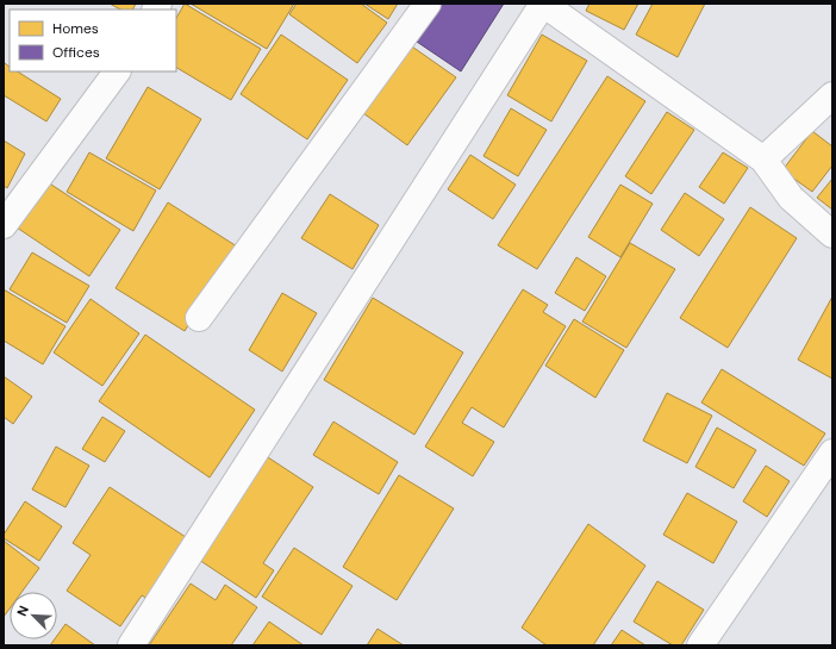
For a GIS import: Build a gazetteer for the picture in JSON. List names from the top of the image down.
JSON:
{
  "legend": ["Homes", "Offices"],
  "north": "top left"
}
